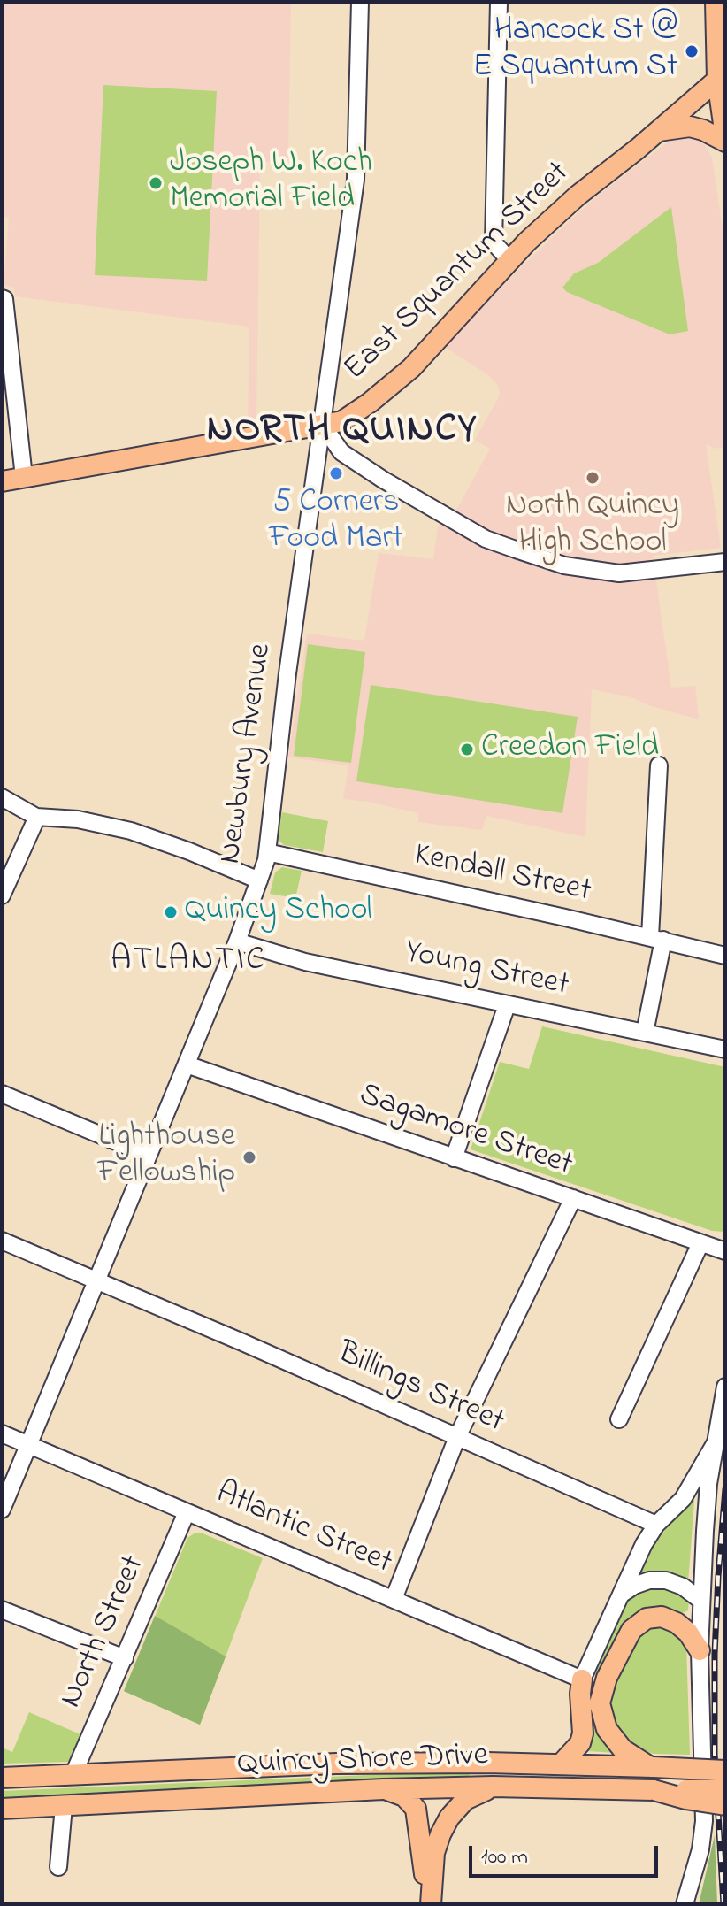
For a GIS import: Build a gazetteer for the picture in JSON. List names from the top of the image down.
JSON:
{
  "streets": {
    "main road": ["East Squantum Street", "Quincy Shore Drive"],
    "street": [
      "Newbury Avenue",
      "Kendall Street",
      "Young Street",
      "Sagamore Street",
      "Billings Street",
      "Atlantic Street",
      "North Street"
    ]
  },
  "crossings": [
    ["East Squantum Street", "Newbury Avenue"],
    ["Newbury Avenue", "Kendall Street"],
    ["Newbury Avenue", "Young Street"],
    ["Newbury Avenue", "Sagamore Street"],
    ["Newbury Avenue", "Billings Street"],
    ["Newbury Avenue", "Atlantic Street"],
    ["Atlantic Street", "North Street"],
    ["North Street", "Quincy Shore Drive"]
  ],
  "districts": ["NORTH QUINCY", "ATLANTIC"],
  "places": [
    "Hancock St @ E Squantum St",
    "Joseph W. Koch Memorial Field",
    "5 Corners Food Mart",
    "North Quincy High School",
    "Creedon Field",
    "Quincy School",
    "Lighthouse Fellowship"
  ],
  "scale_bar": "100 m"
}
